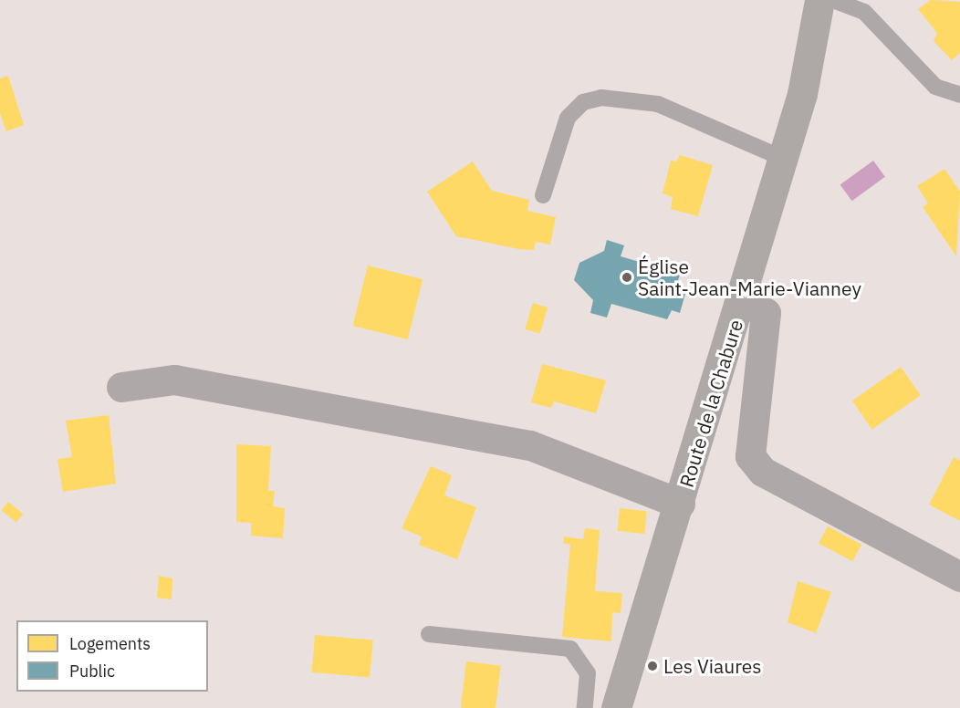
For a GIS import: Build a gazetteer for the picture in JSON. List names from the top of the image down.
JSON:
{
  "streets": {
    "main road": ["Route de la Chabure"]
  },
  "places": ["Église Saint-Jean-Marie-Vianney", "Les Viaures"],
  "legend": ["Logements", "Public"]
}
